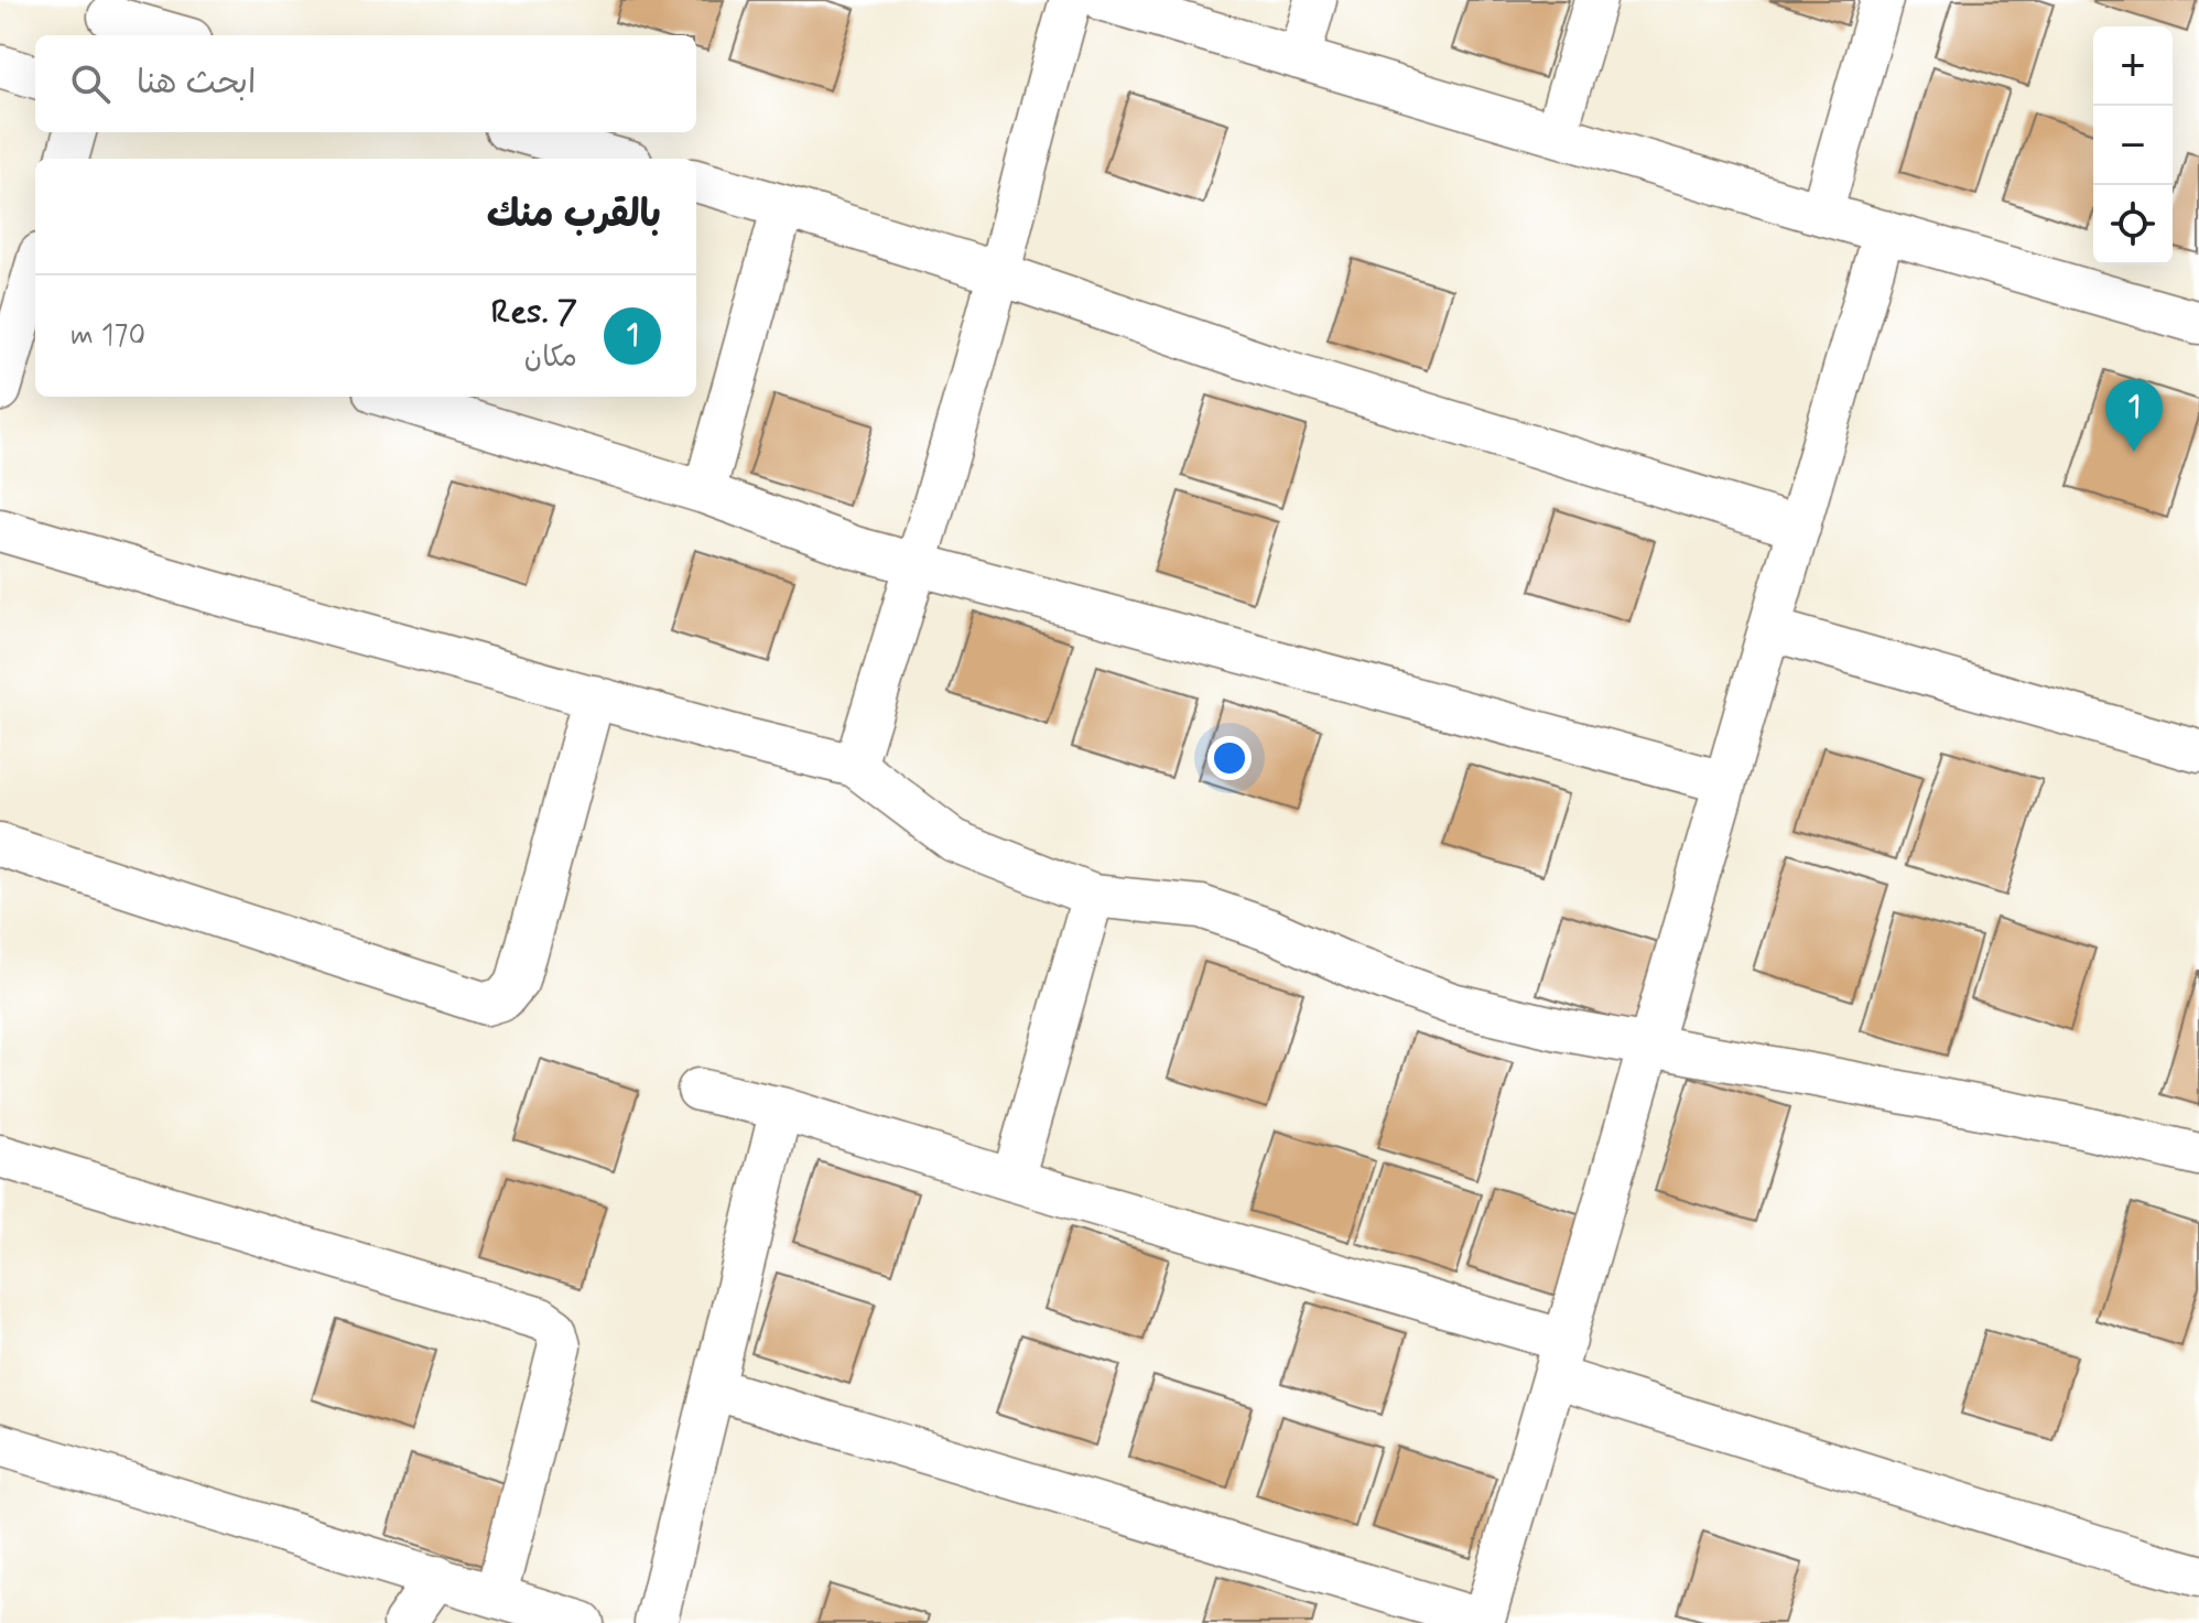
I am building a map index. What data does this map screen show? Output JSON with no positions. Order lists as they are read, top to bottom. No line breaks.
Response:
{"page":{"map_buttons":["+","−"],"search":"ابحث هنا","heading":"بالقرب منك","list":[{"mark":"1","name":"Res. 7","note":"مكان","value":"170 m"}],"pins":"1"}}
